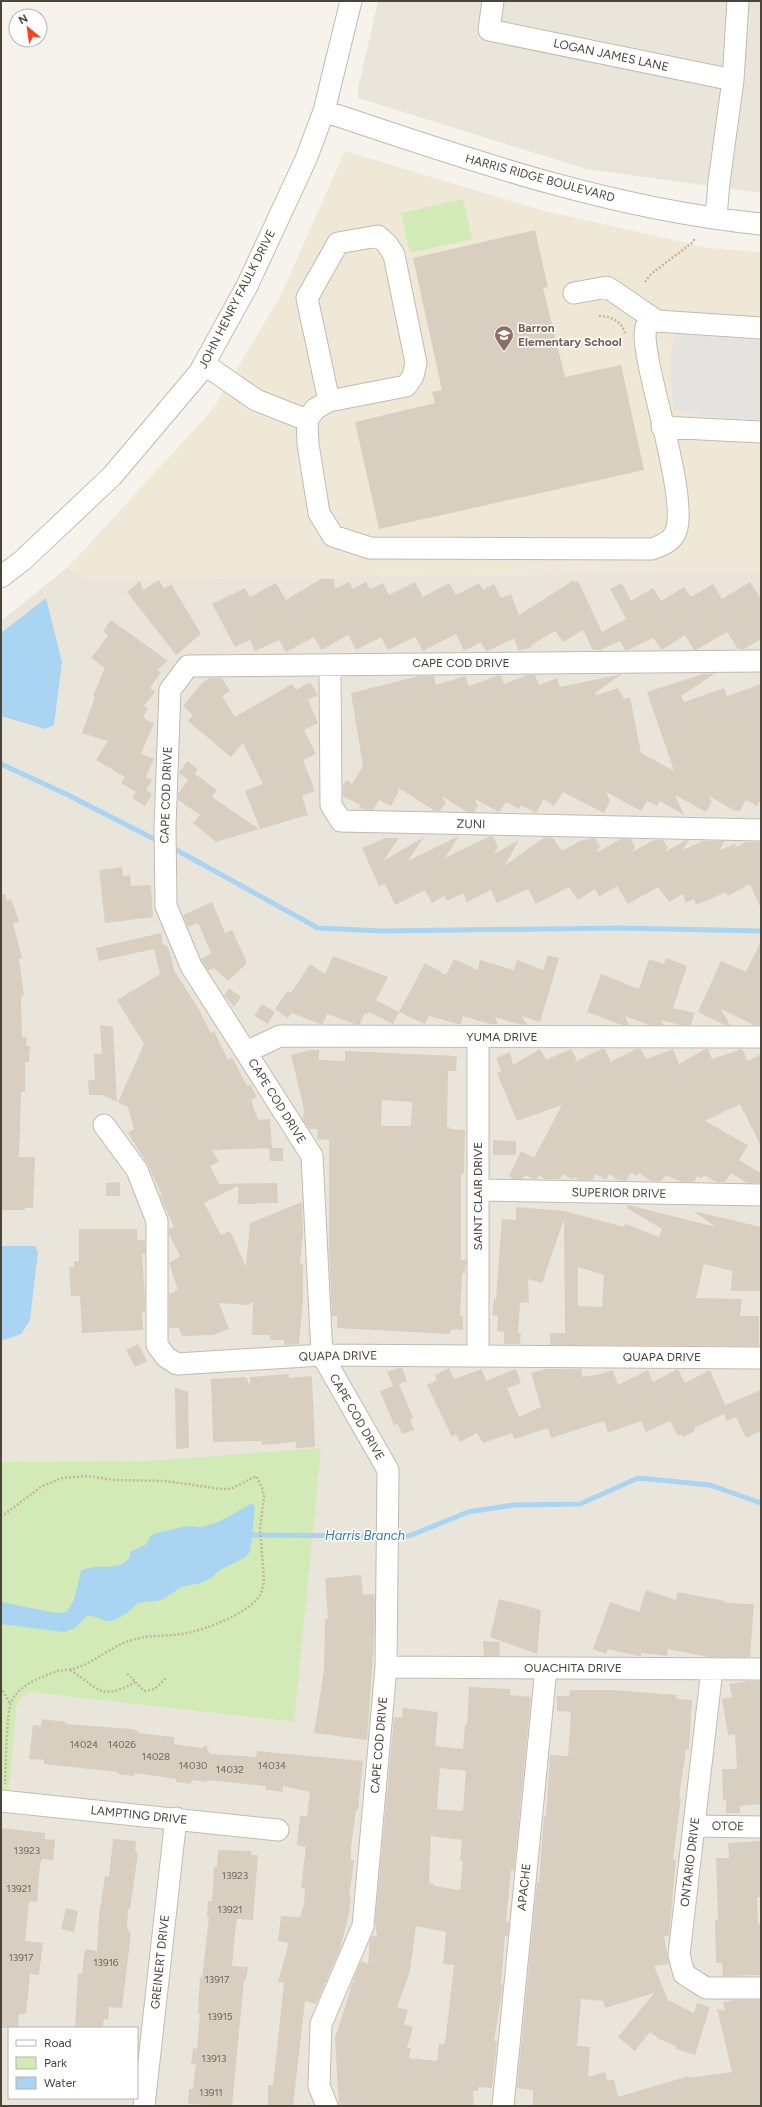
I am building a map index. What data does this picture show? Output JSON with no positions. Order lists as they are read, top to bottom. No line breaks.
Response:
{"streets":{"street":["LOGAN JAMES LANE","HARRIS RIDGE BOULEVARD","JOHN HENRY FAULK DRIVE","CAPE COD DRIVE","ZUNI","YUMA DRIVE","SUPERIOR DRIVE","SAINT CLAIR DRIVE","QUAPA DRIVE","OUACHITA DRIVE","LAMPTING DRIVE","OTOE","ONTARIO DRIVE","APACHE","GREINERT DRIVE"]},"crossings":[["HARRIS RIDGE BOULEVARD","JOHN HENRY FAULK DRIVE"],["CAPE COD DRIVE","ZUNI"],["CAPE COD DRIVE","YUMA DRIVE"],["CAPE COD DRIVE","QUAPA DRIVE"],["CAPE COD DRIVE","OUACHITA DRIVE"],["YUMA DRIVE","SAINT CLAIR DRIVE"],["SUPERIOR DRIVE","SAINT CLAIR DRIVE"],["SAINT CLAIR DRIVE","QUAPA DRIVE"],["OUACHITA DRIVE","ONTARIO DRIVE"],["OUACHITA DRIVE","APACHE"],["LAMPTING DRIVE","GREINERT DRIVE"],["OTOE","ONTARIO DRIVE"]],"water":["Harris Branch"],"places":{"school or university":["Barron Elementary School"]},"house_numbers":["14024","14026","14028","14030","14034","14032","13923","13923","13921","13921","13917","13916","13917","13915","13913","13911"],"legend":["Road","Park","Water"],"north":"top left"}
